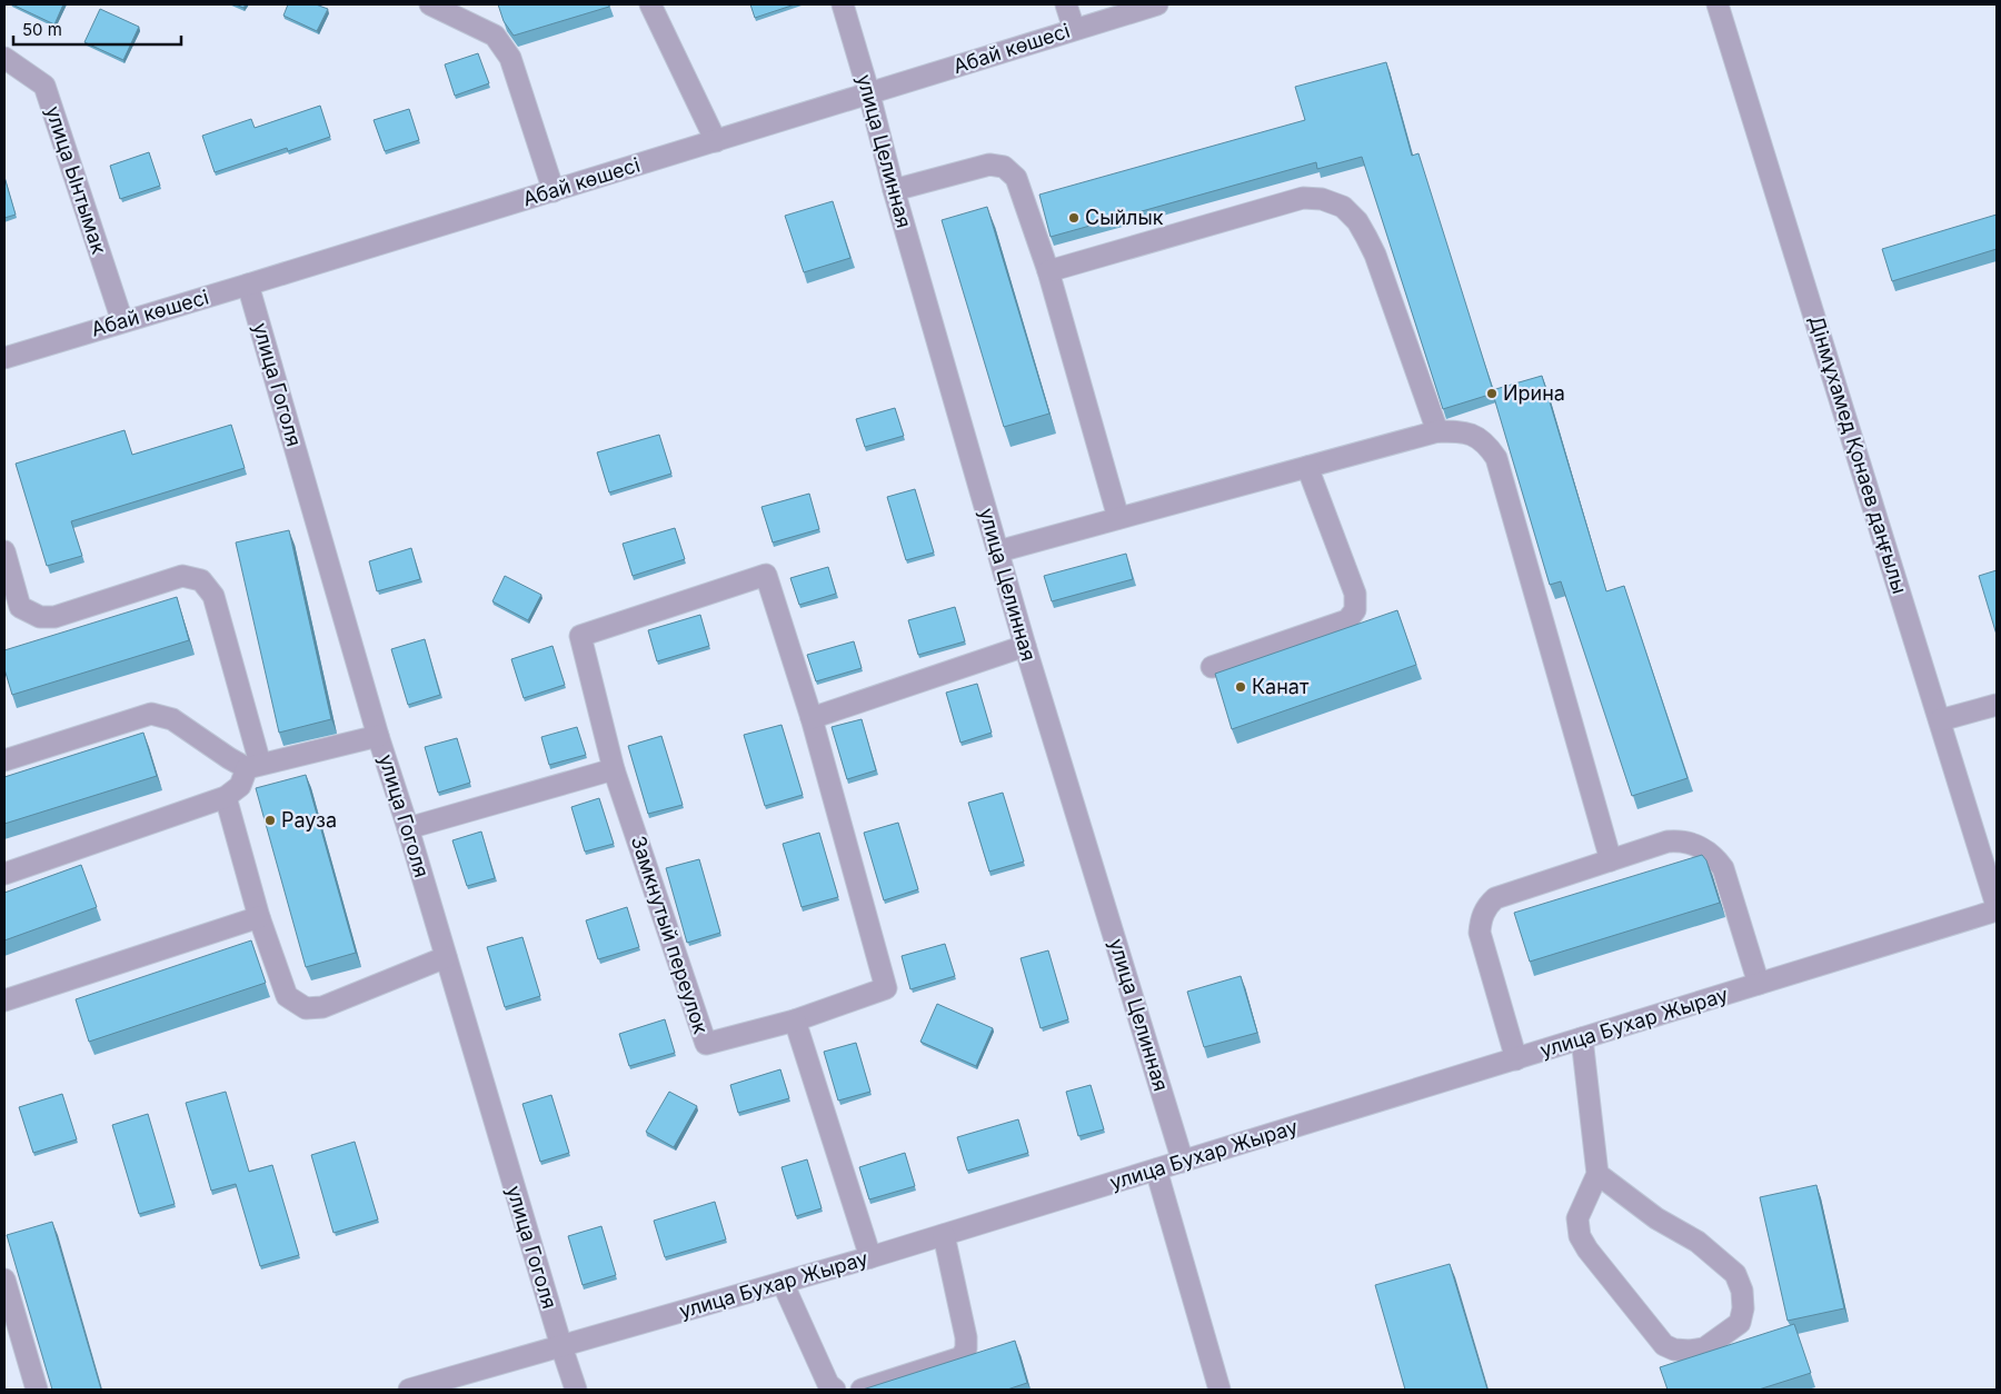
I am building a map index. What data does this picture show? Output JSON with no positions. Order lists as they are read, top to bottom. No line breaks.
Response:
{"streets":{"street":["Абай көшесі","улица Целинная","улица Ынтымак","улица Гоголя","Дінмұхамед Қонаев даңғылы","Замкнутый переулок","улица Бухар Жырау"]},"crossings":[["Абай көшесі","улица Целинная"],["Абай көшесі","улица Ынтымак"],["Абай көшесі","улица Гоголя"],["улица Целинная","улица Бухар Жырау"],["улица Гоголя","улица Бухар Жырау"],["Дінмұхамед Қонаев даңғылы","улица Бухар Жырау"]],"places":["Сыйлык","Ирина","Канат","Рауза"],"scale_bar":"50 m"}
